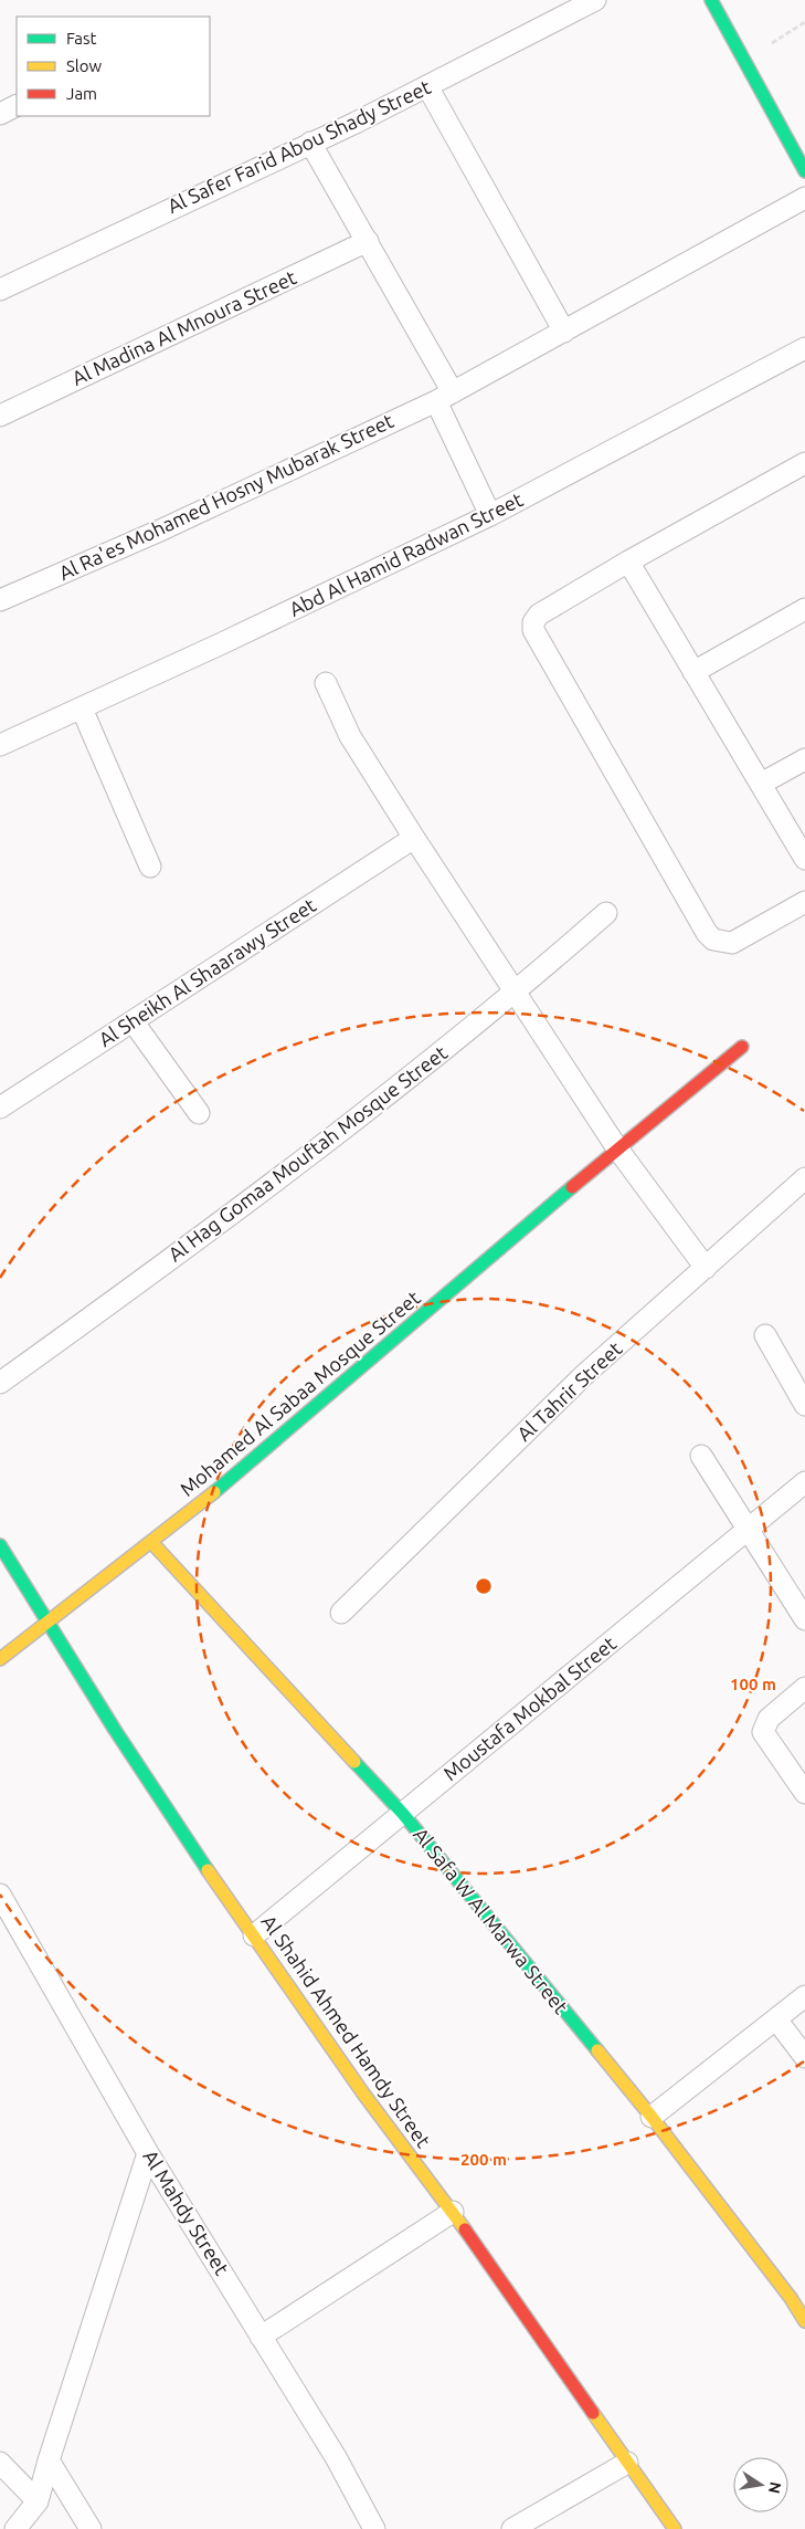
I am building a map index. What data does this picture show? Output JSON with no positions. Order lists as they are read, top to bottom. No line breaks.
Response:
{"streets":{"street":["Al Safer Farid Abou Shady Street","Al Madina Al Mnoura Street","Al Ra'es Mohamed Hosny Mubarak Street","Abd Al Hamid Radwan Street","Al Sheikh Al Shaarawy Street","Al Hag Gomaa Mouftah Mosque Street","Al Tahrir Street","Mohamed Al Sabaa Mosque Street","Moustafa Mokbal Street","Al Safa W Al Marwa Street","Al Shahid Ahmed Hamdy Street","Al Mahdy Street"]},"crossings":[["Mohamed Al Sabaa Mosque Street","Al Safa W Al Marwa Street"],["Mohamed Al Sabaa Mosque Street","Al Shahid Ahmed Hamdy Street"],["Moustafa Mokbal Street","Al Safa W Al Marwa Street"],["Moustafa Mokbal Street","Al Shahid Ahmed Hamdy Street"]],"legend":["Fast","Slow","Jam"],"north":"right","rings":["100 m","200 m"]}
